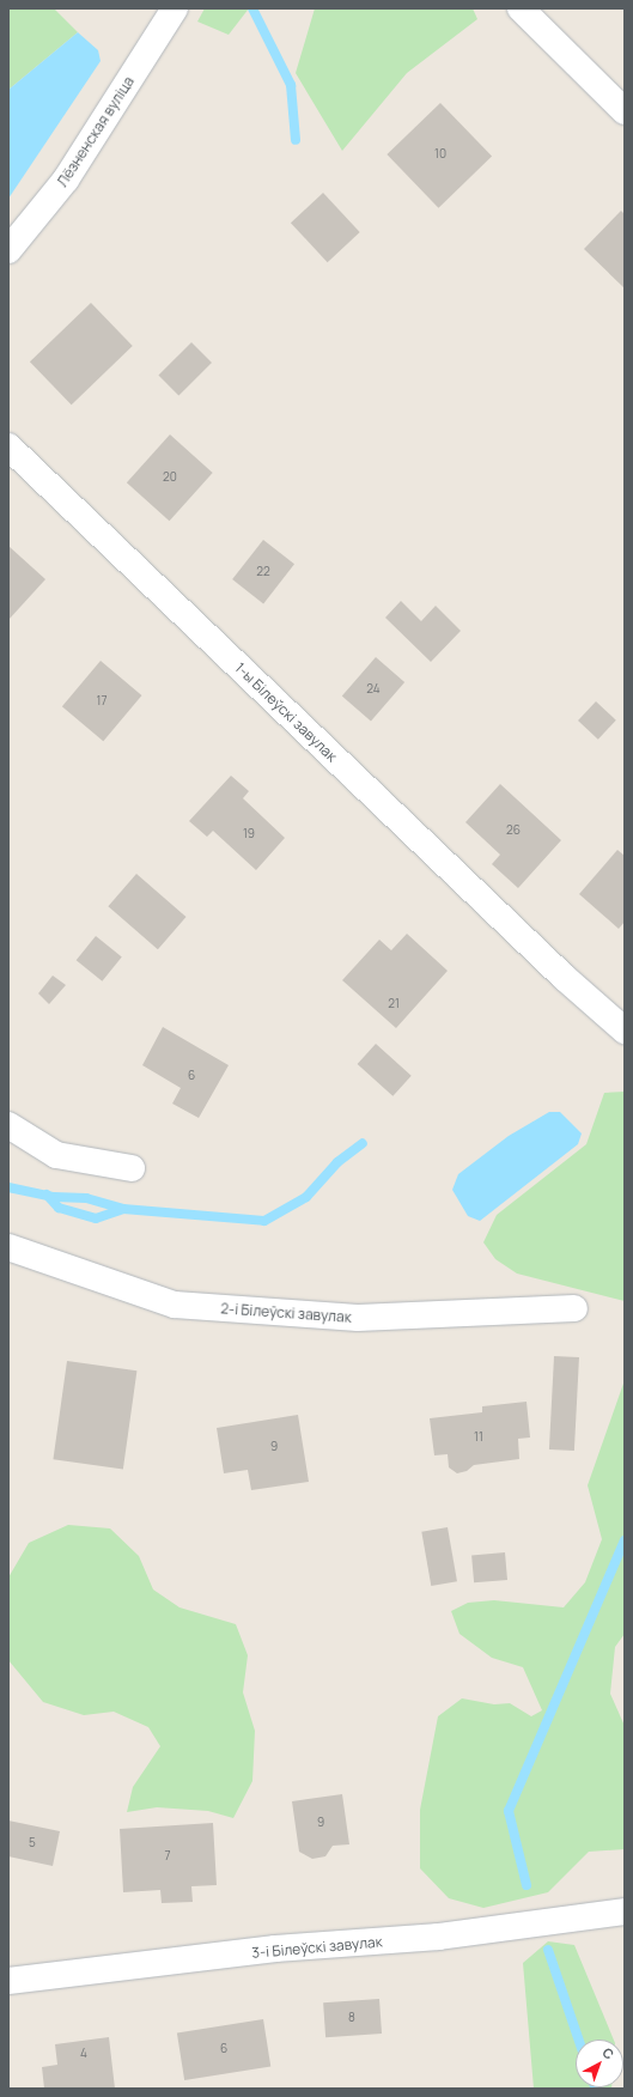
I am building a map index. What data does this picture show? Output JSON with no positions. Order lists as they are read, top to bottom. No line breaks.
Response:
{"streets":{"street":["Лёзненская вуліца","1-ы Білеўскі завулак","2-і Білеўскі завулак","3-і Білеўскі завулак"]},"house_numbers":["10","20","22","24","17","26","19","21","6","11","9","9","5","7","8","6","4"],"north":"top right"}
